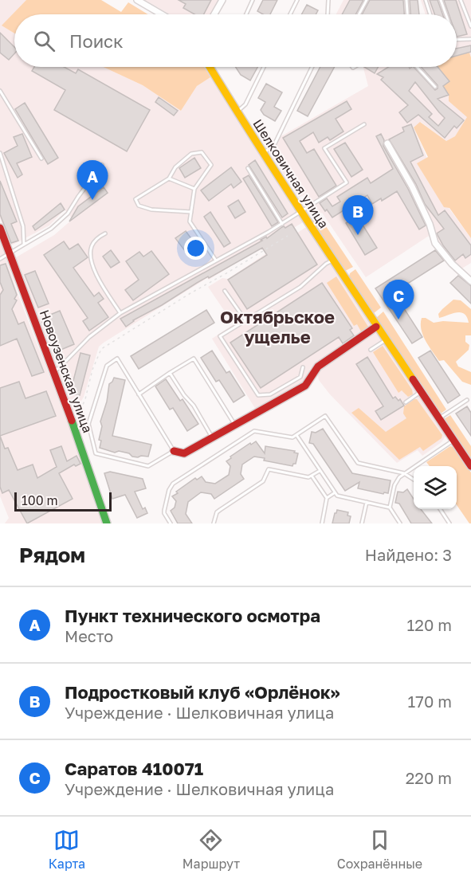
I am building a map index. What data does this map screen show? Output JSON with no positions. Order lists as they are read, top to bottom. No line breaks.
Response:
{"streets":{"street":["Шелковичная улица","Новоузенская улица"]},"districts":["Октябрьское ущелье"],"scale_bar":"100 m","page":{"search":"Поиск","pins":["A","B","C"],"scale":"100 m","heading":["Рядом","Найдено: 3"],"list":[{"mark":"A","name":"Пункт технического осмотра","note":"Место","value":"120 m"},{"mark":"B","name":"Подростковый клуб «Орлёнок»","note":"Учреждение · Шелковичная улица","value":"170 m"},{"mark":"C","name":"Саратов 410071","note":"Учреждение · Шелковичная улица","value":"220 m"}],"nav":["Карта","Маршрут","Сохранённые"]}}
